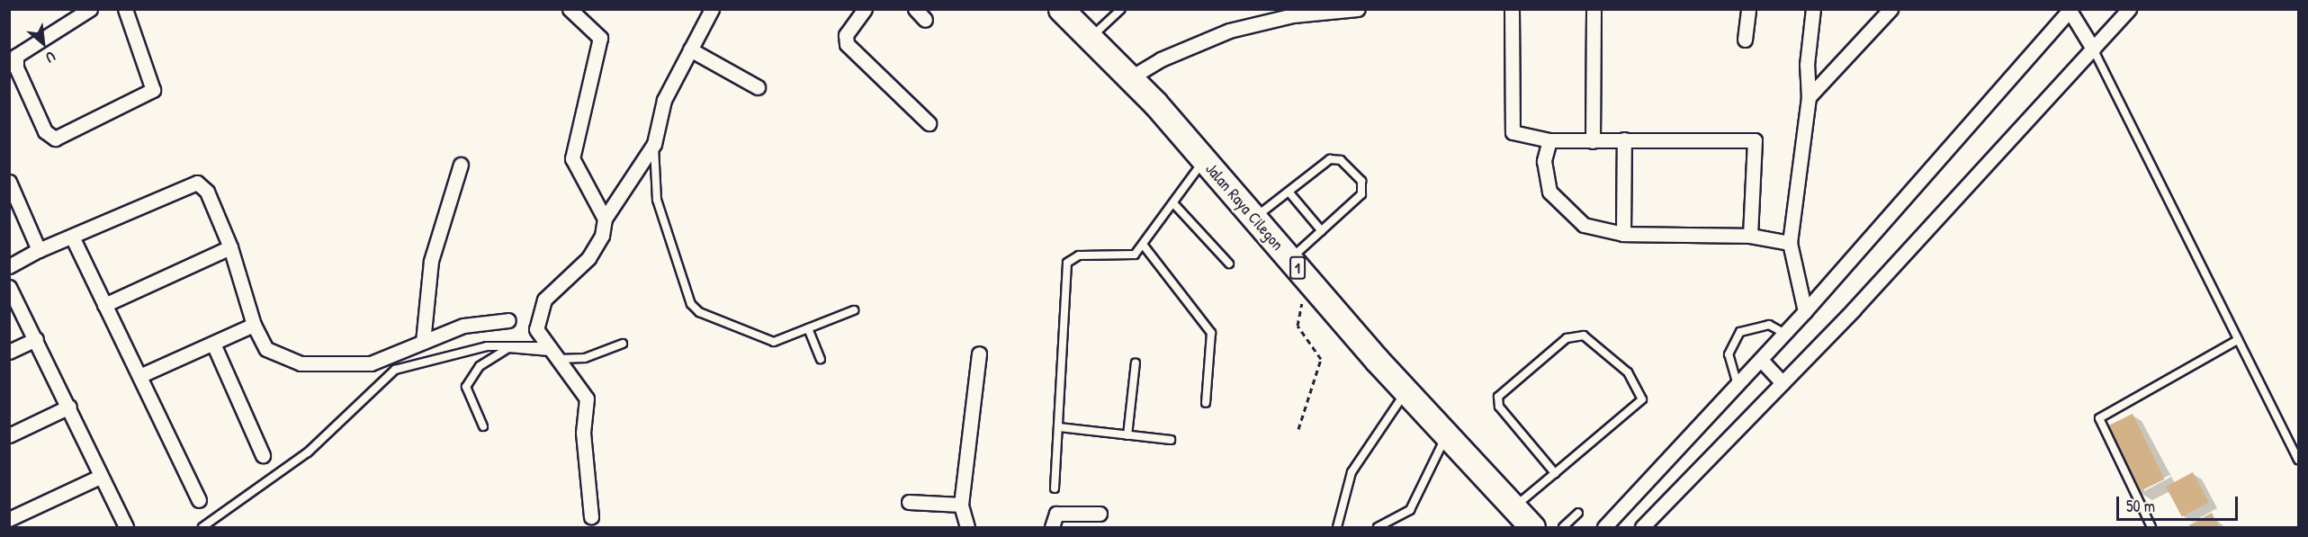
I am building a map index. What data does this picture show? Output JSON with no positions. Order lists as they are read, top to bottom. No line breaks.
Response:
{"streets":{"highway":["Jalan Raya Cilegon","1"]},"scale_bar":"50 m","north":"bottom right"}
